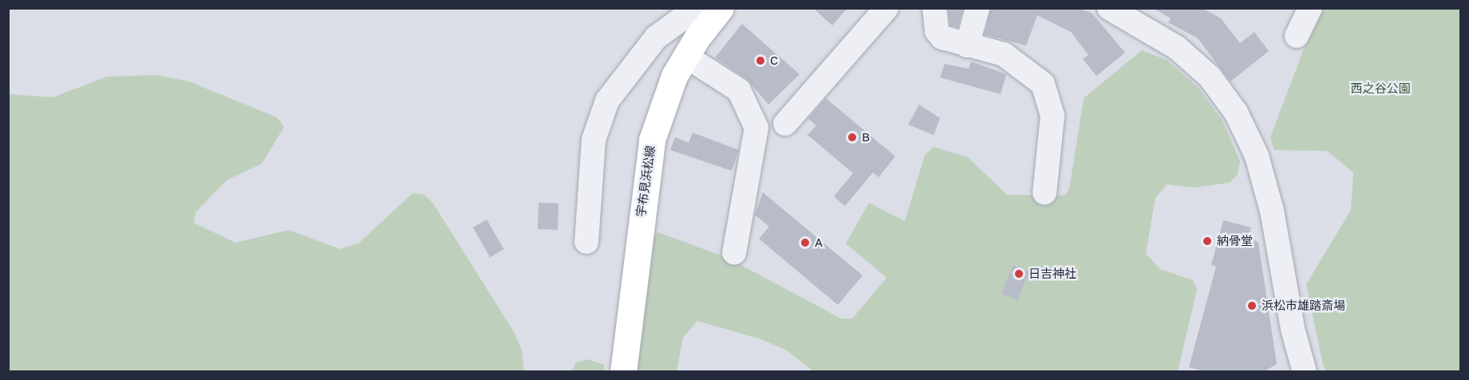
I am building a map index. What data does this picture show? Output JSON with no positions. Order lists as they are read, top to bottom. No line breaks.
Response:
{"streets":{"main road":["宇布見浜松線"]},"parks":["西之谷公園"],"places":["C","B","納骨堂","A","日吉神社","浜松市雄踏斎場"]}
